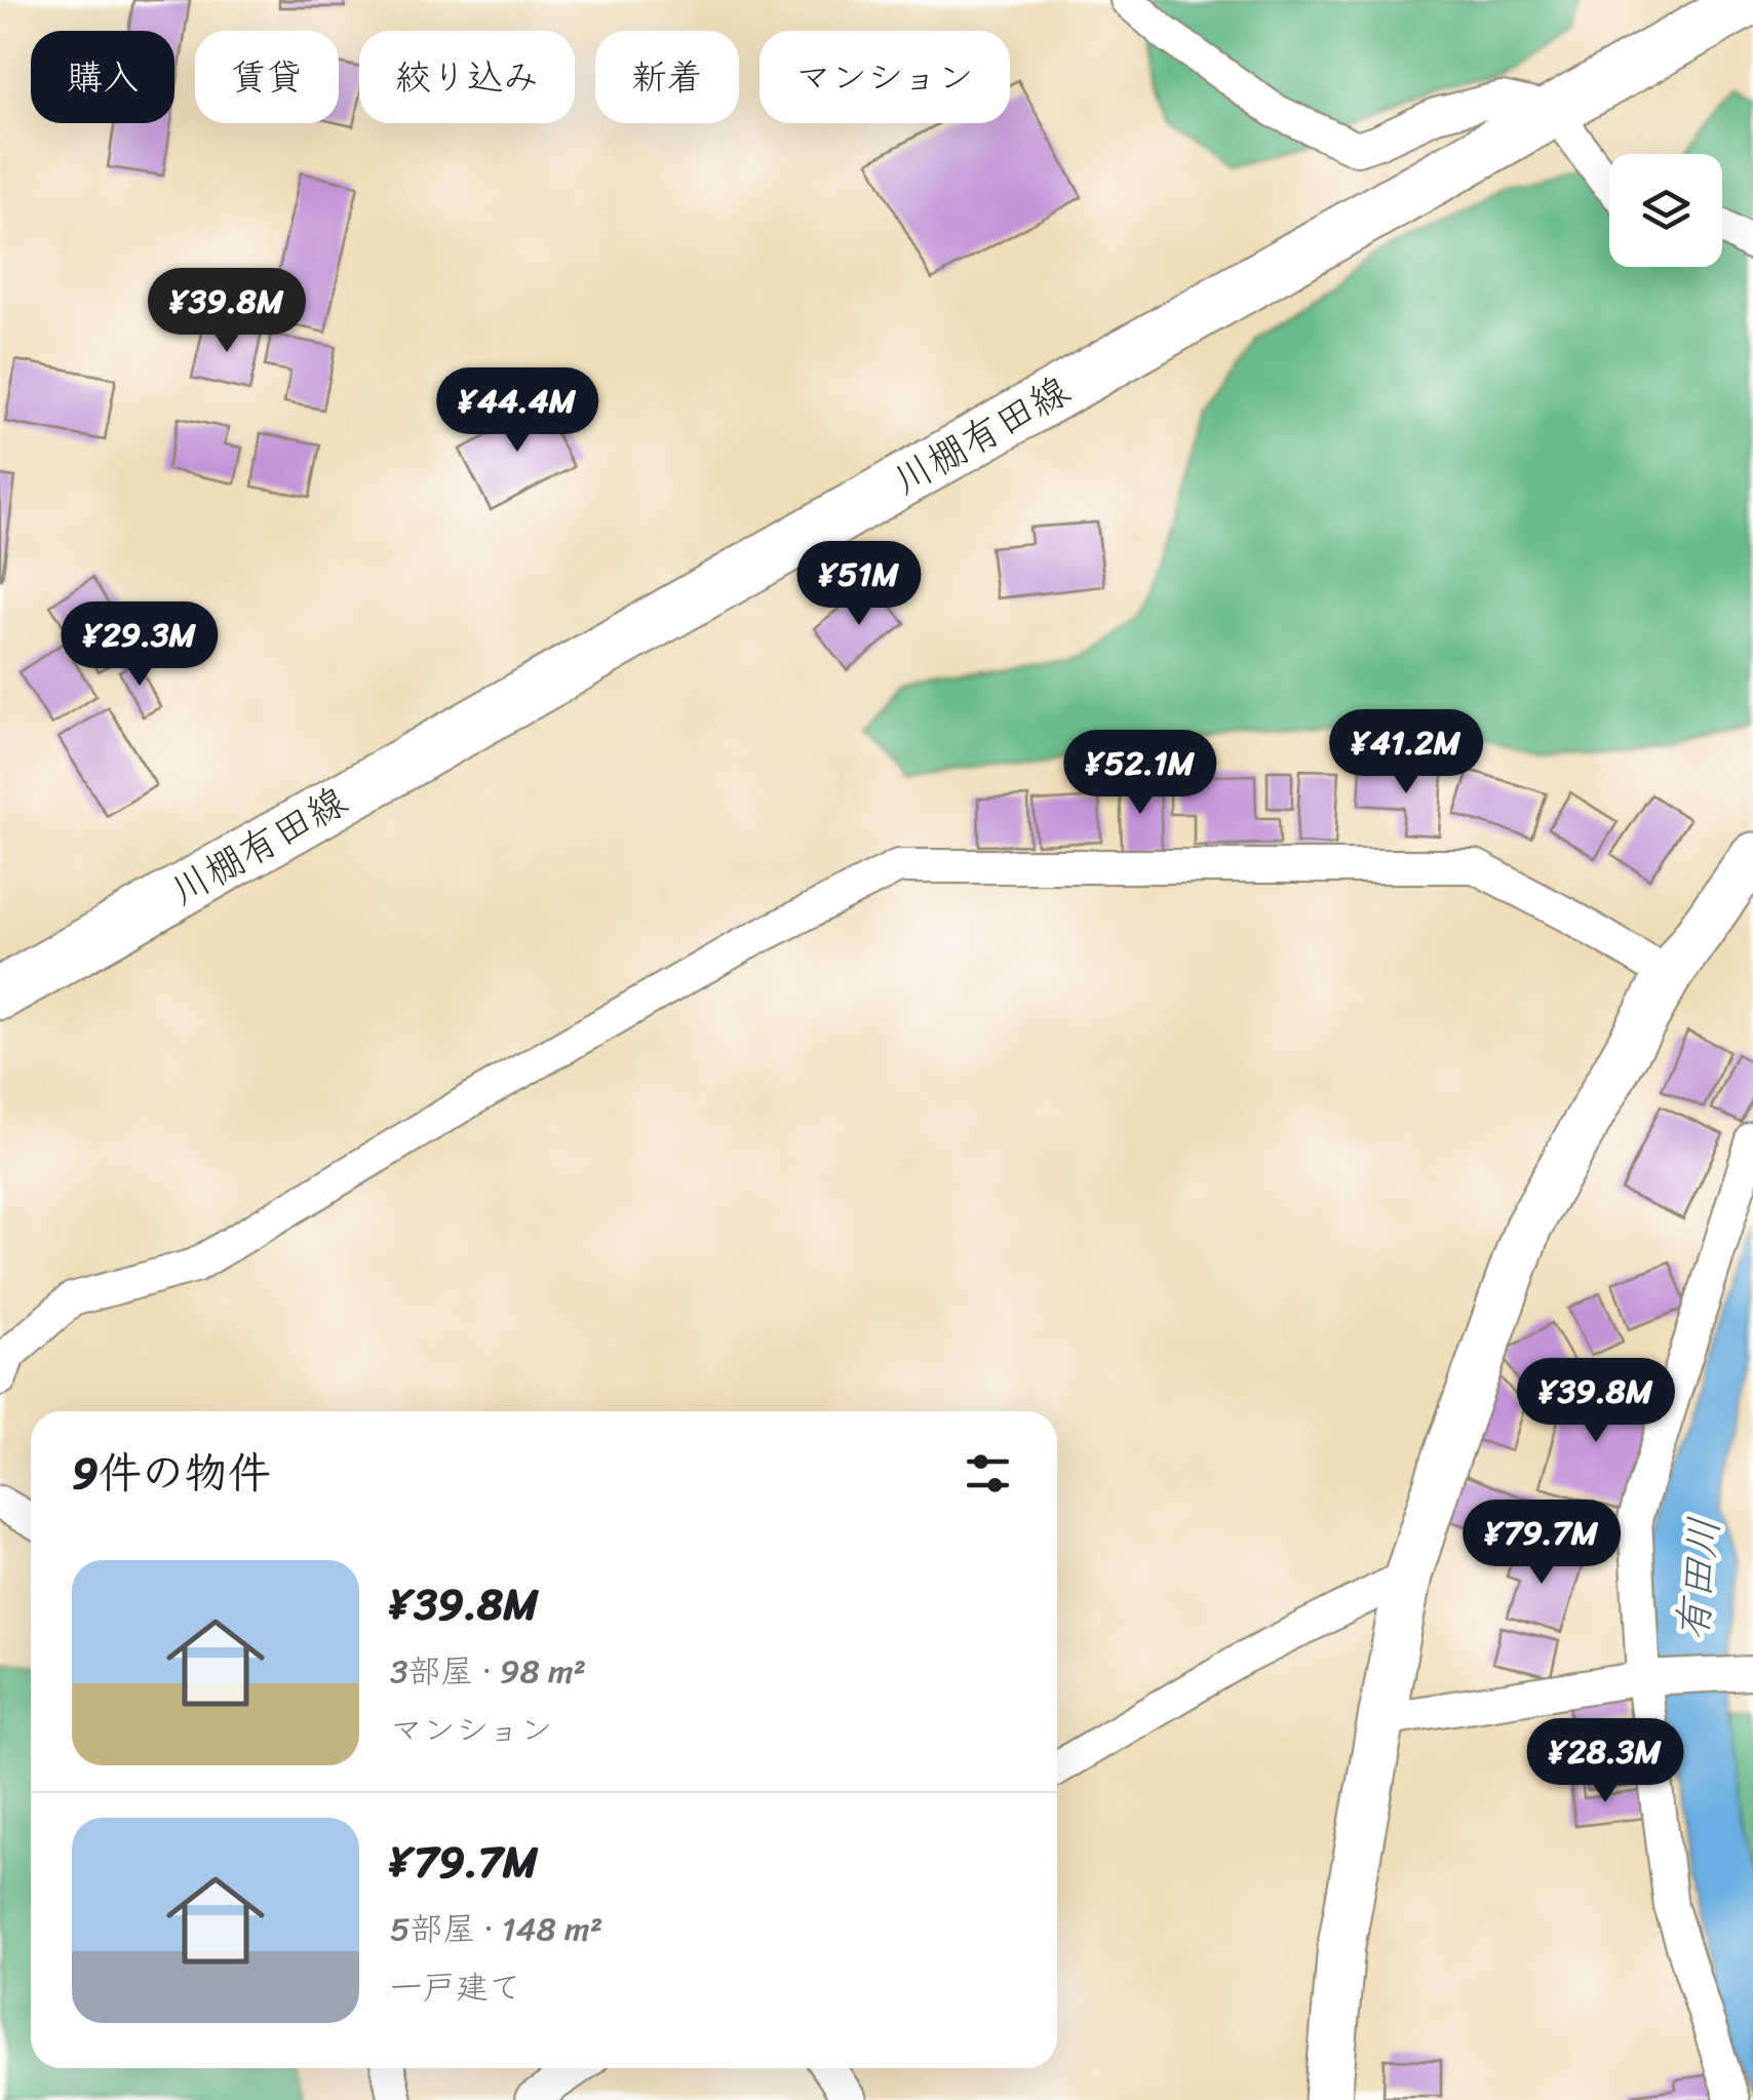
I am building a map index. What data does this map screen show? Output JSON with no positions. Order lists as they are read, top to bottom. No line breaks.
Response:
{"streets":{"main road":["川棚有田線"]},"water":["有田川"],"page":{"chip":["購入","賃貸","絞り込み","新着","マンション"],"price":["¥39.8M","¥44.4M","¥51M","¥29.3M","¥41.2M","¥52.1M","¥39.8M","¥79.7M","¥28.3M"],"heading":"9件の物件","list":[{"name":"¥39.8M","note":"3部屋 · 98 m² · マンション"},{"name":"¥79.7M","note":"5部屋 · 148 m² · 一戸建て"}]}}
